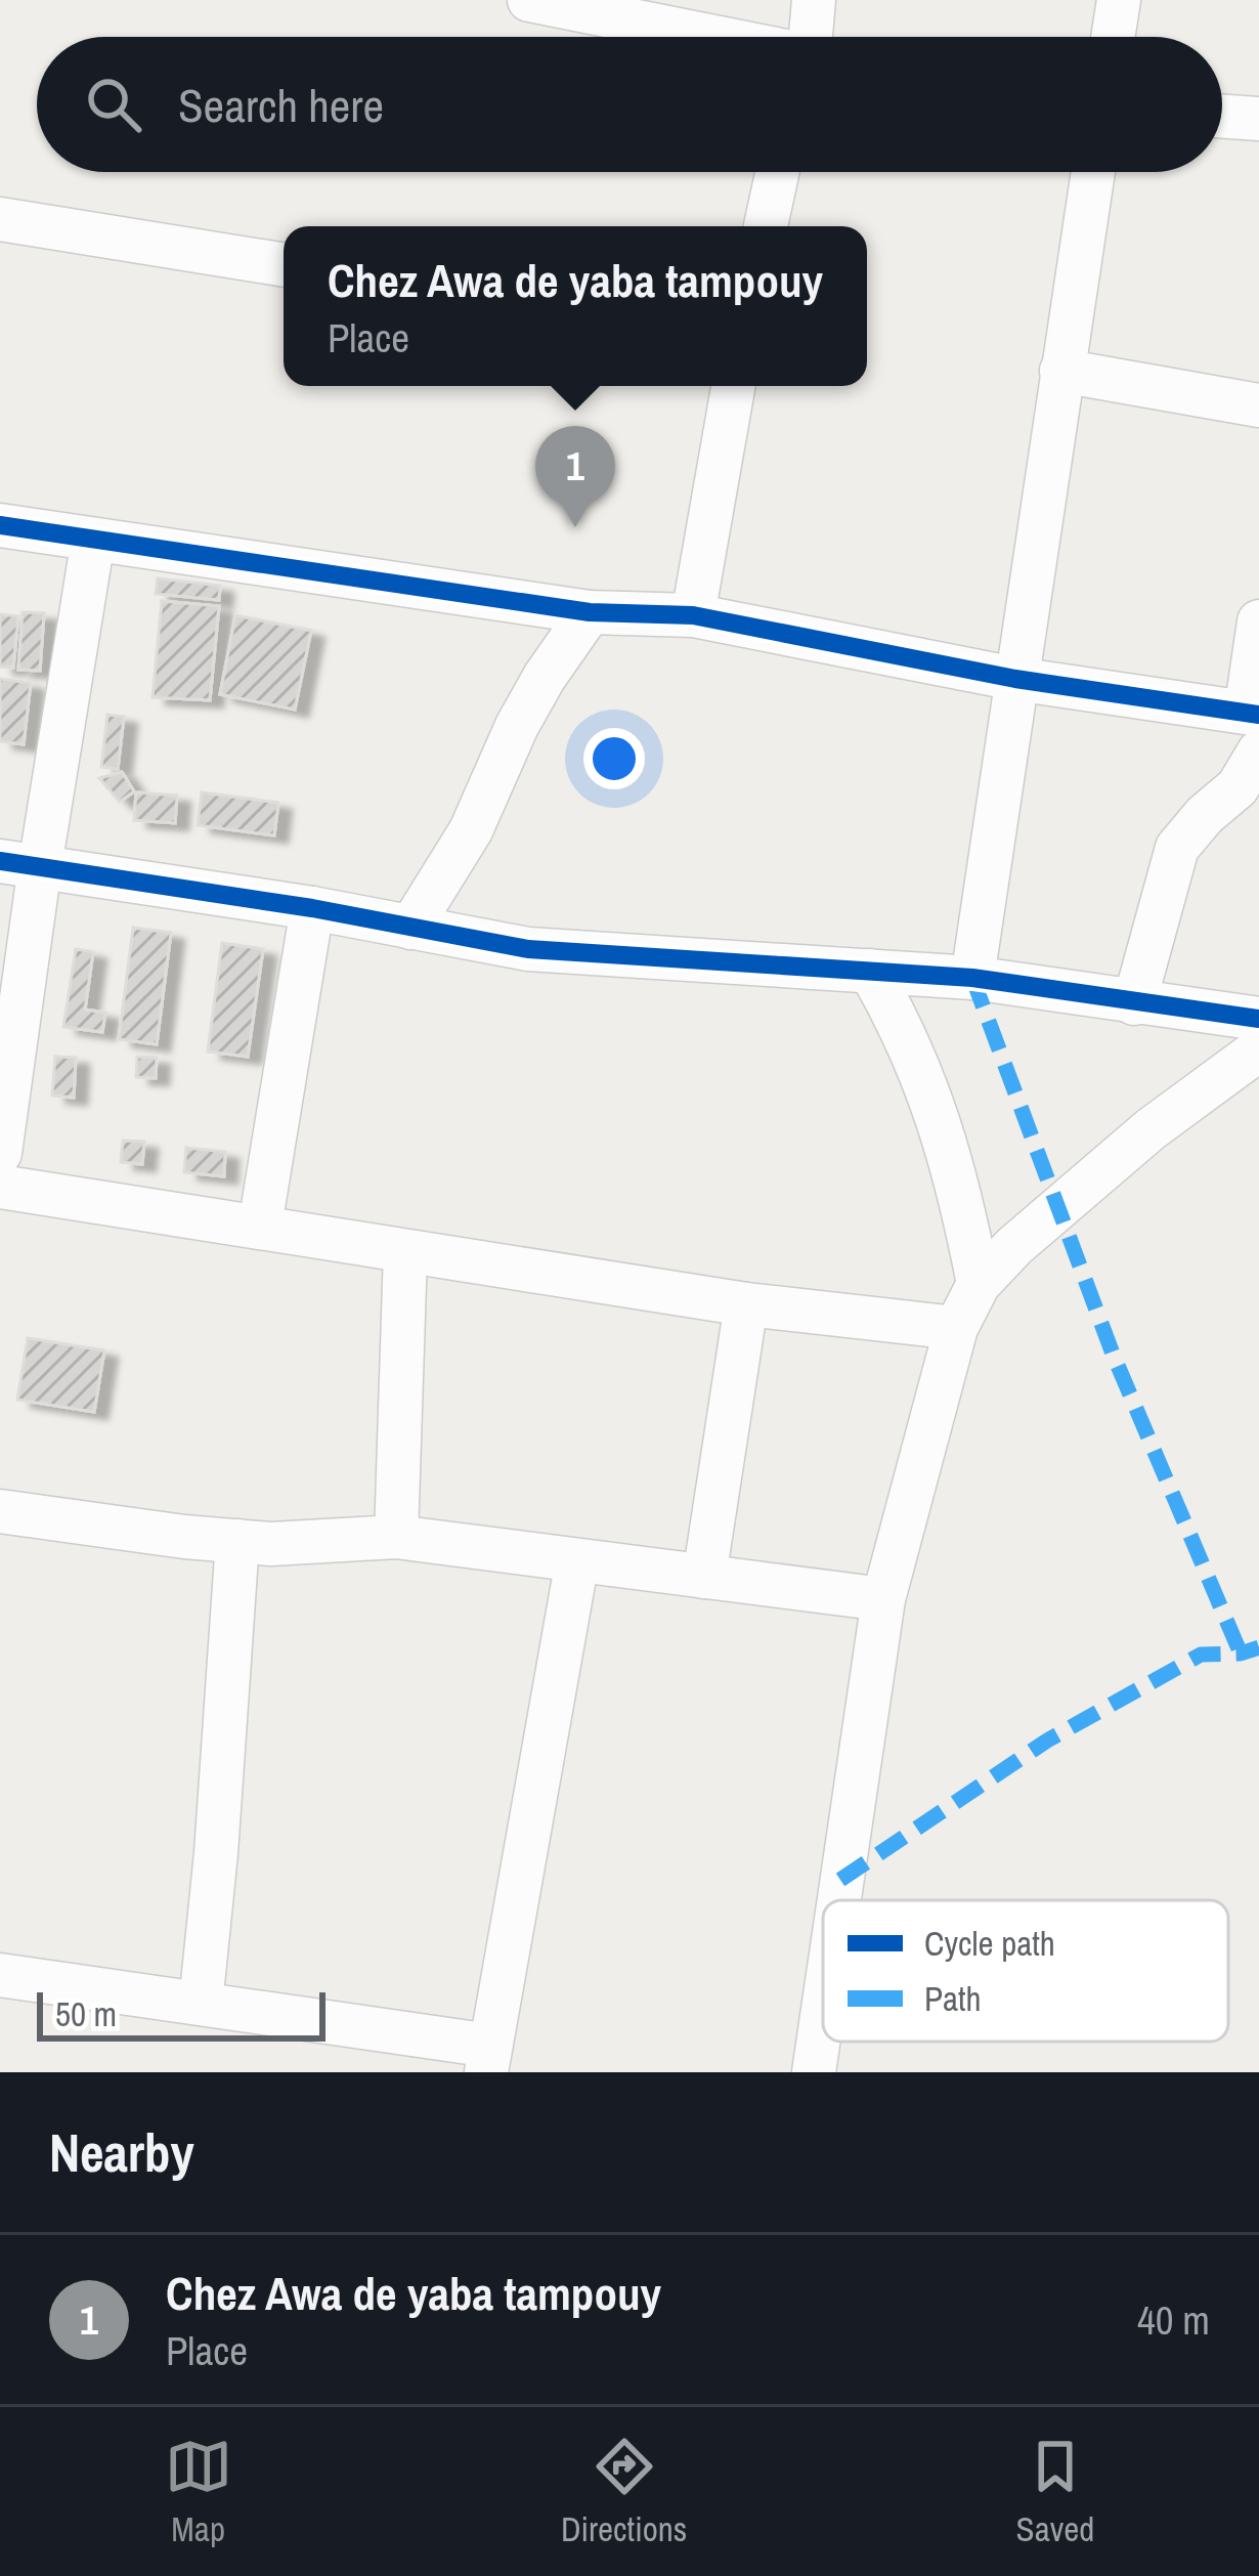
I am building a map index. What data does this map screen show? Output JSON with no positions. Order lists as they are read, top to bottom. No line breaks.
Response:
{"legend":["Cycle path","Path"],"scale_bar":"50 m","page":{"search":"Search here","popup":["Chez Awa de yaba tampouy","Place"],"pins":"1","scale":"50 m","heading":"Nearby","list":[{"mark":"1","name":"Chez Awa de yaba tampouy","note":"Place","value":"40 m"}],"nav":["Map","Directions","Saved"]}}
